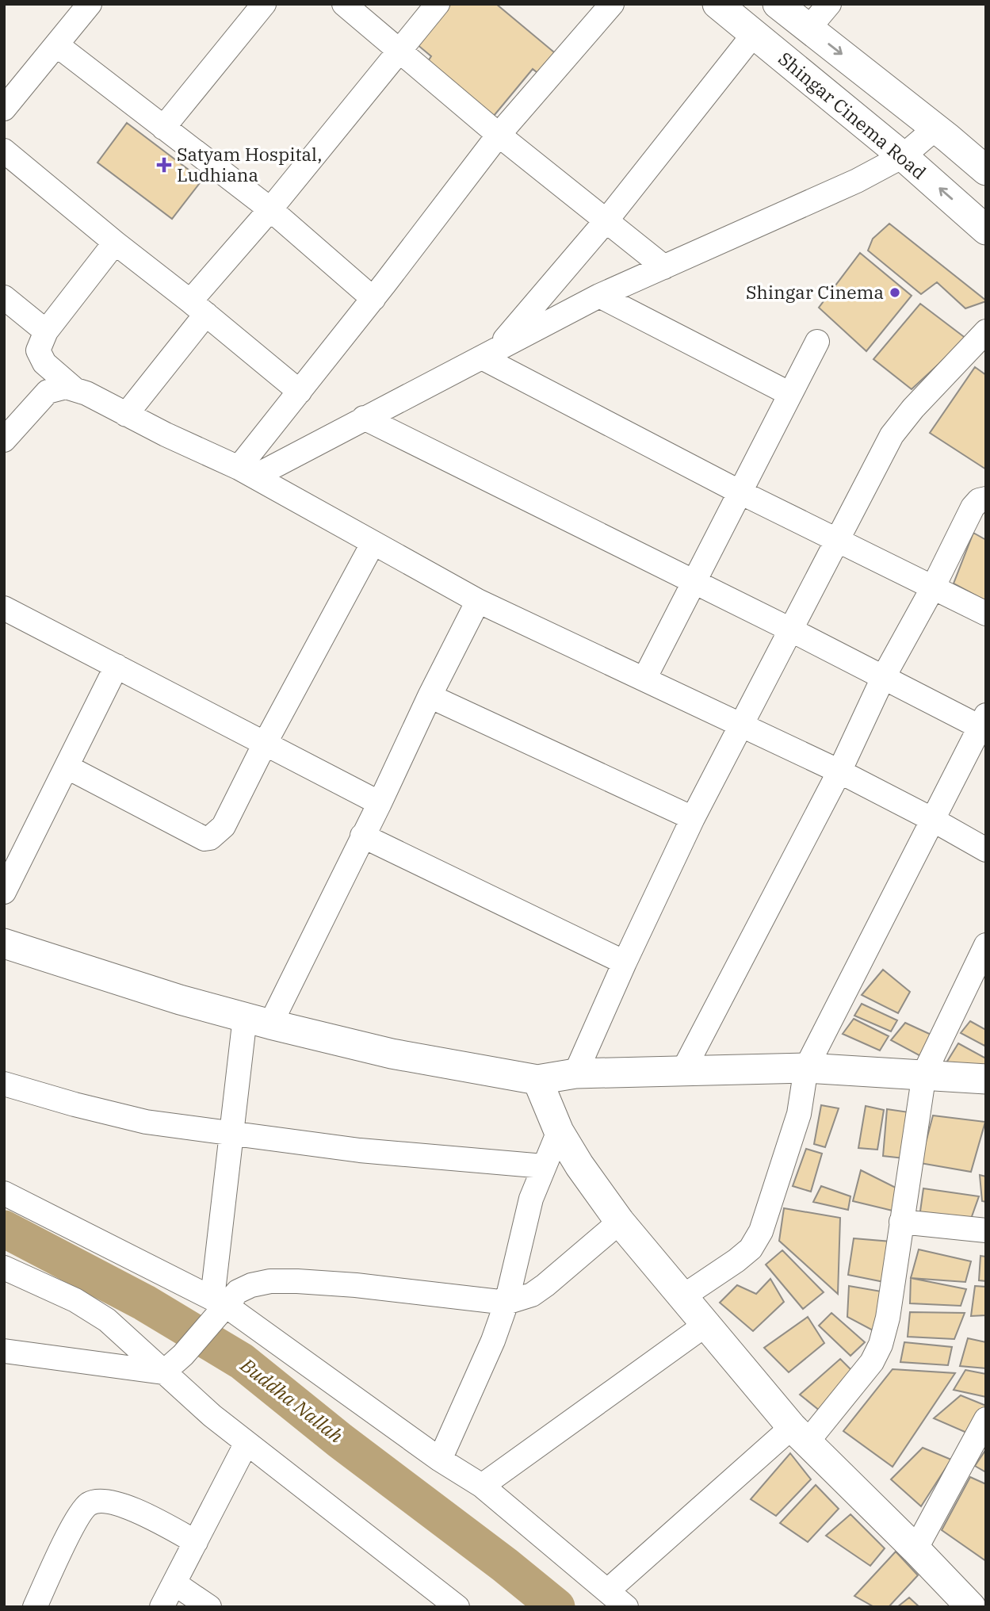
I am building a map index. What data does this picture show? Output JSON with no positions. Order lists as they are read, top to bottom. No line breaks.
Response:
{"streets":{"street":["Shingar Cinema Road"]},"water":["Buddha Nallah"],"places":{"health":["Satyam Hospital, Ludhiana"],"other":["Shingar Cinema"]}}
